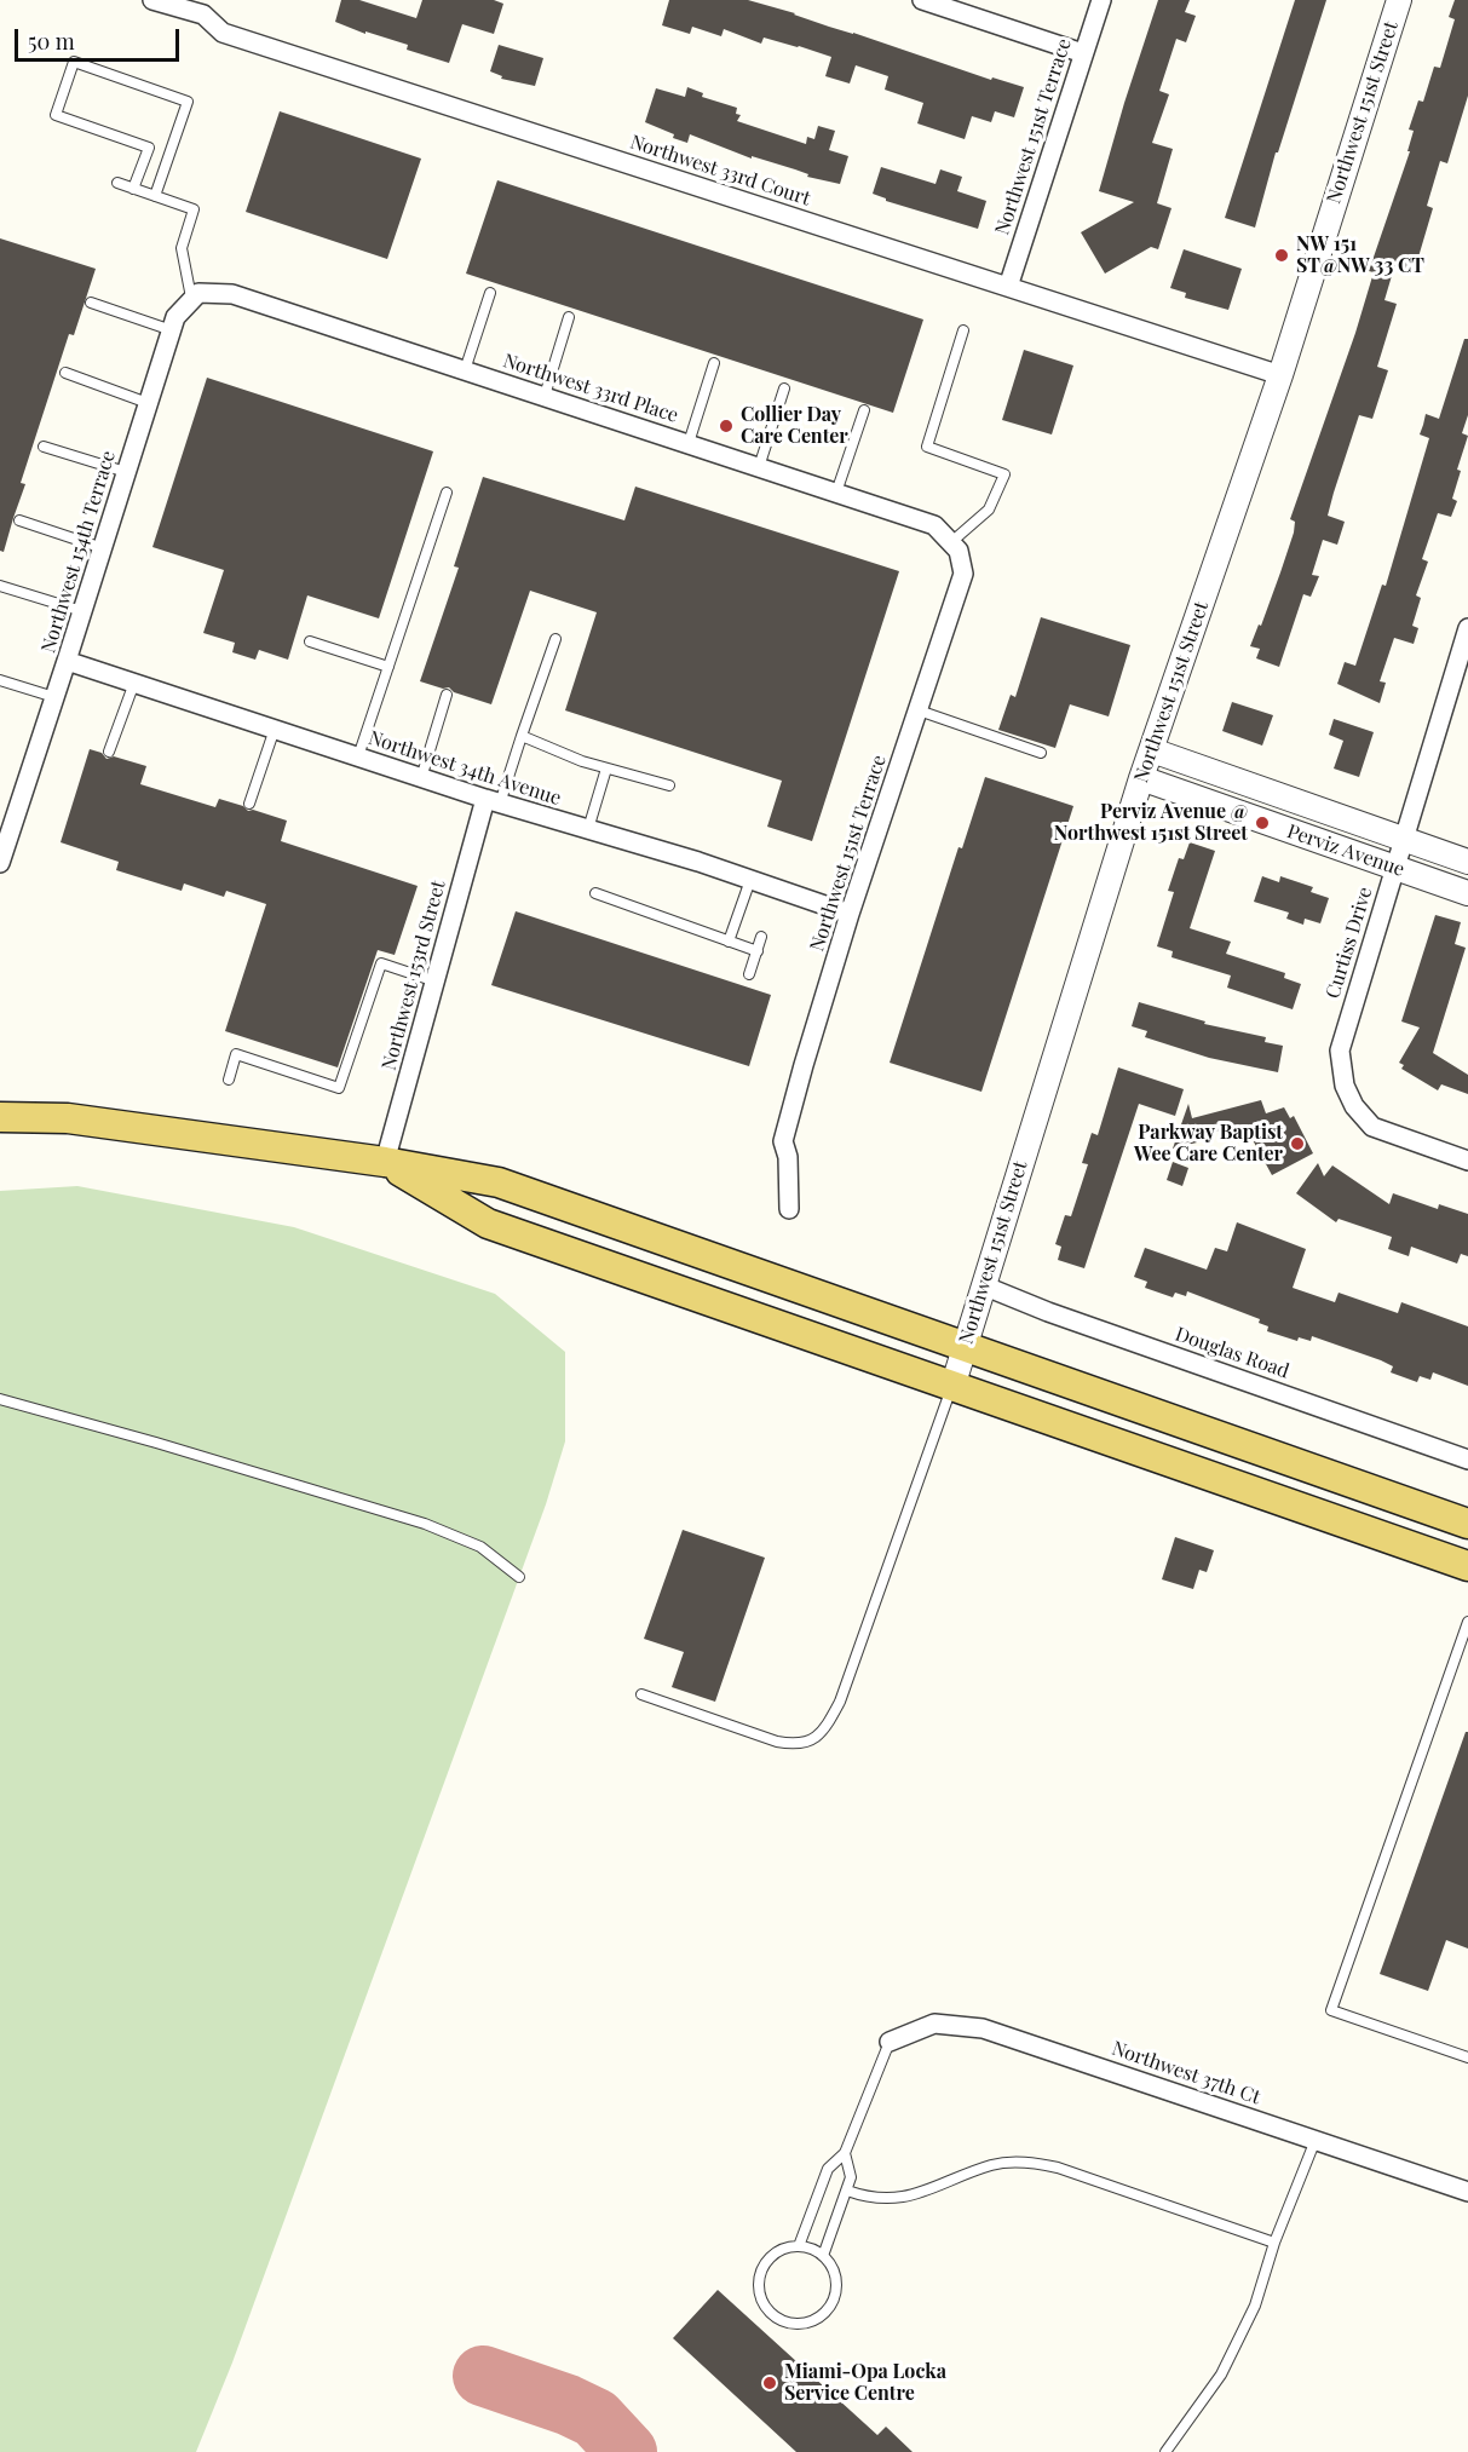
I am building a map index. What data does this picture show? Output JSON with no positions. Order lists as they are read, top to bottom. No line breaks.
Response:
{"streets":{"street":["Northwest 151st Street","Northwest 151st Terrace","Northwest 33rd Court","Northwest 33rd Place","Northwest 154th Terrace","Northwest 34th Avenue","Perviz Avenue","Curtiss Drive","Northwest 153rd Street","Douglas Road","Northwest 37th Ct"]},"crossings":[["Northwest 151st Street","Northwest 33rd Court"],["Northwest 151st Street","Perviz Avenue"],["Northwest 151st Street","Douglas Road"],["Northwest 151st Terrace","Northwest 33rd Court"],["Northwest 151st Terrace","Northwest 33rd Place"],["Northwest 151st Terrace","Northwest 34th Avenue"],["Northwest 33rd Place","Northwest 154th Terrace"],["Northwest 154th Terrace","Northwest 34th Avenue"],["Northwest 34th Avenue","Northwest 153rd Street"],["Perviz Avenue","Curtiss Drive"]],"places":["NW 151 ST@NW 33 CT","Collier Day Care Center","Perviz Avenue @ Northwest 151st Street","Parkway Baptist Wee Care Center","Miami-Opa Locka Service Centre"],"scale_bar":"50 m"}
